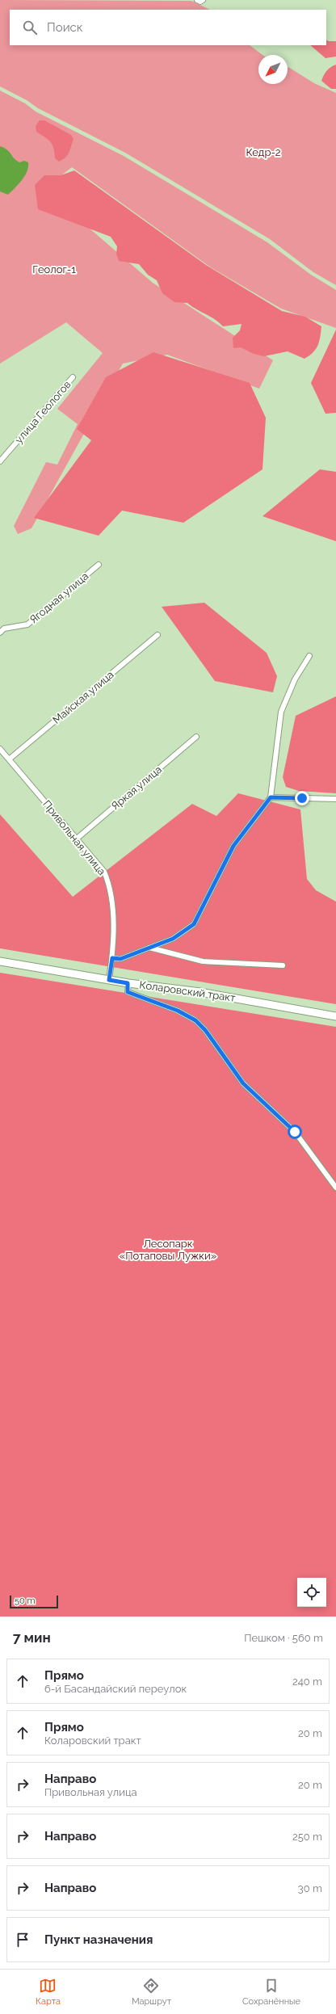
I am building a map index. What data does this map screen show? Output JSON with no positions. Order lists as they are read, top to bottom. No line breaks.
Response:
{"streets":{"street":["улица Геологов","Ягодная улица","Майская улица","Яркая улица","Привольная улица","Коларовский тракт"]},"crossings":[["Майская улица","Привольная улица"],["Яркая улица","Привольная улица"],["Привольная улица","Коларовский тракт"]],"parks":["Кедр-2","Геолог-1","Лесопарк «Потаповы Лужки»"],"scale_bar":"50 m","north":"bottom left","page":{"search":"Поиск","scale":"50 m","heading":["7 мин","Пешком · 560 m"],"list":[["Прямо","6-й Басандайский переулок","240 m"],["Прямо","Коларовский тракт","20 m"],["Направо","Привольная улица","20 m"],["Направо","250 m"],["Направо","30 m"],"Пункт назначения"],"nav":["Карта","Маршрут","Сохранённые"]}}
